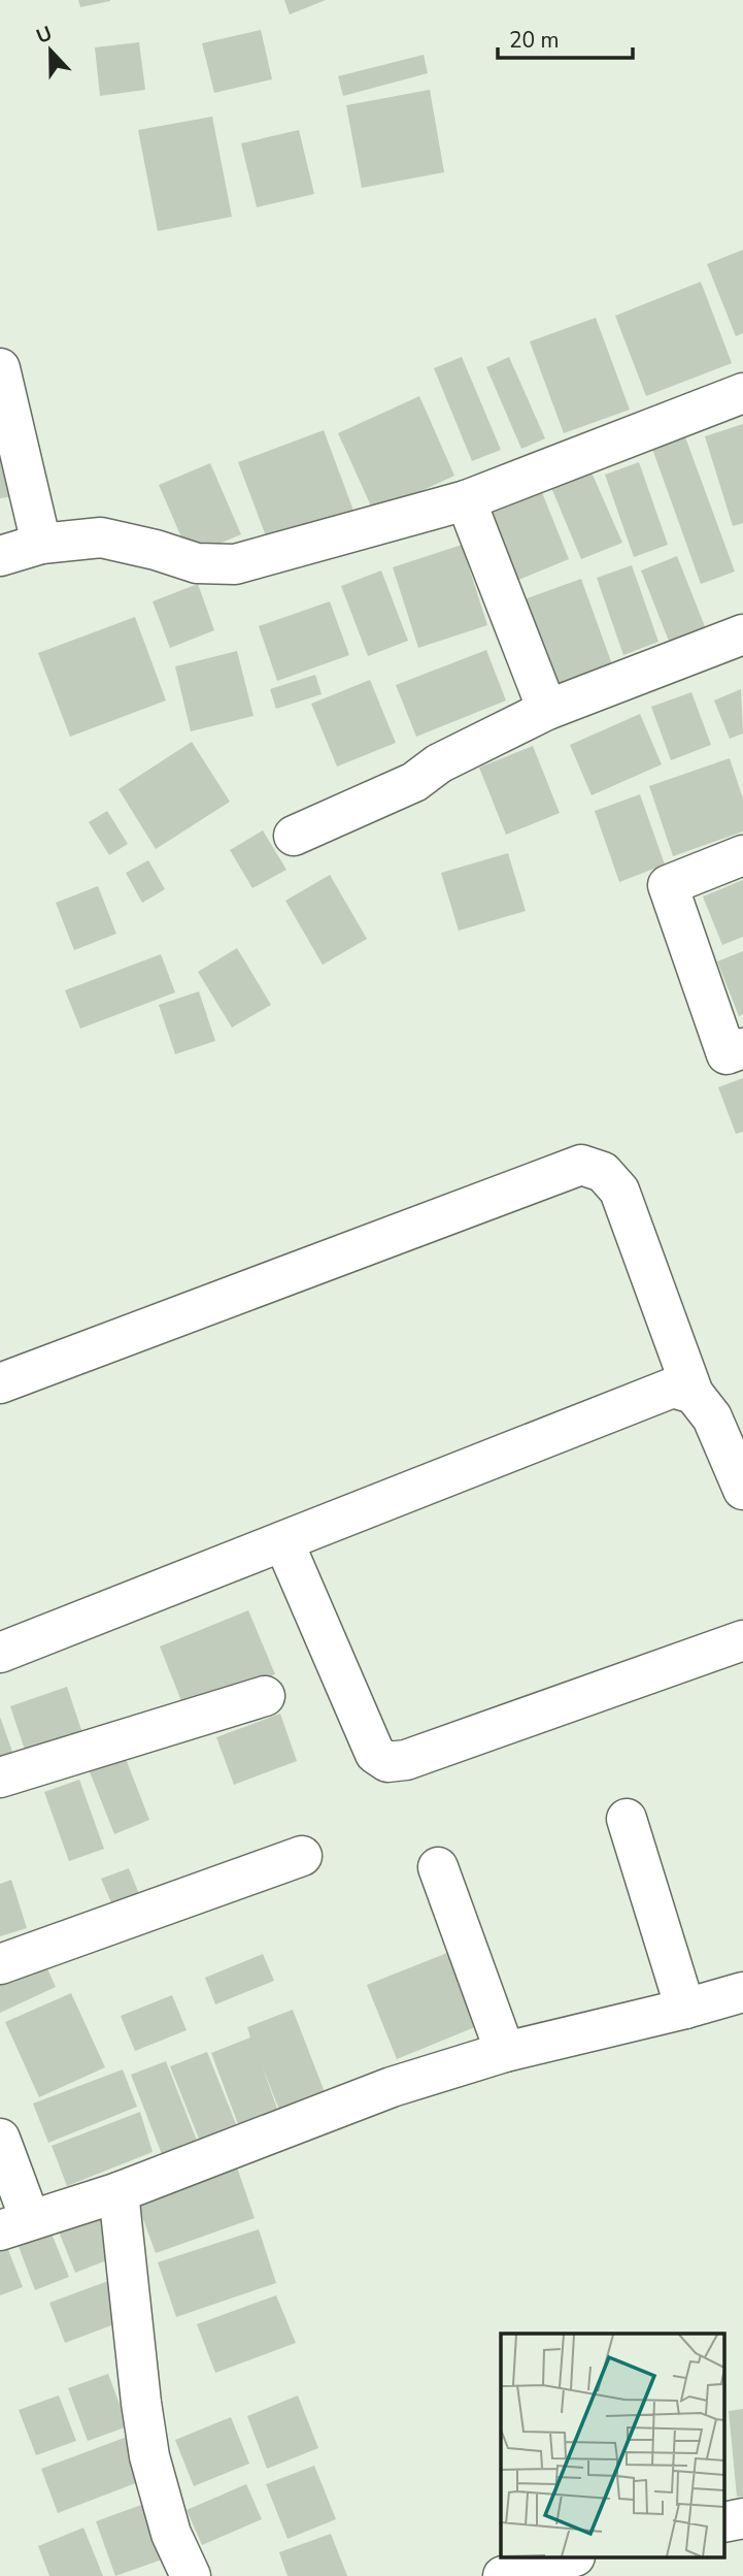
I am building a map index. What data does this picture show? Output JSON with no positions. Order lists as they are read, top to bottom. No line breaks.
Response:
{"scale_bar":"20 m","north":"top"}
